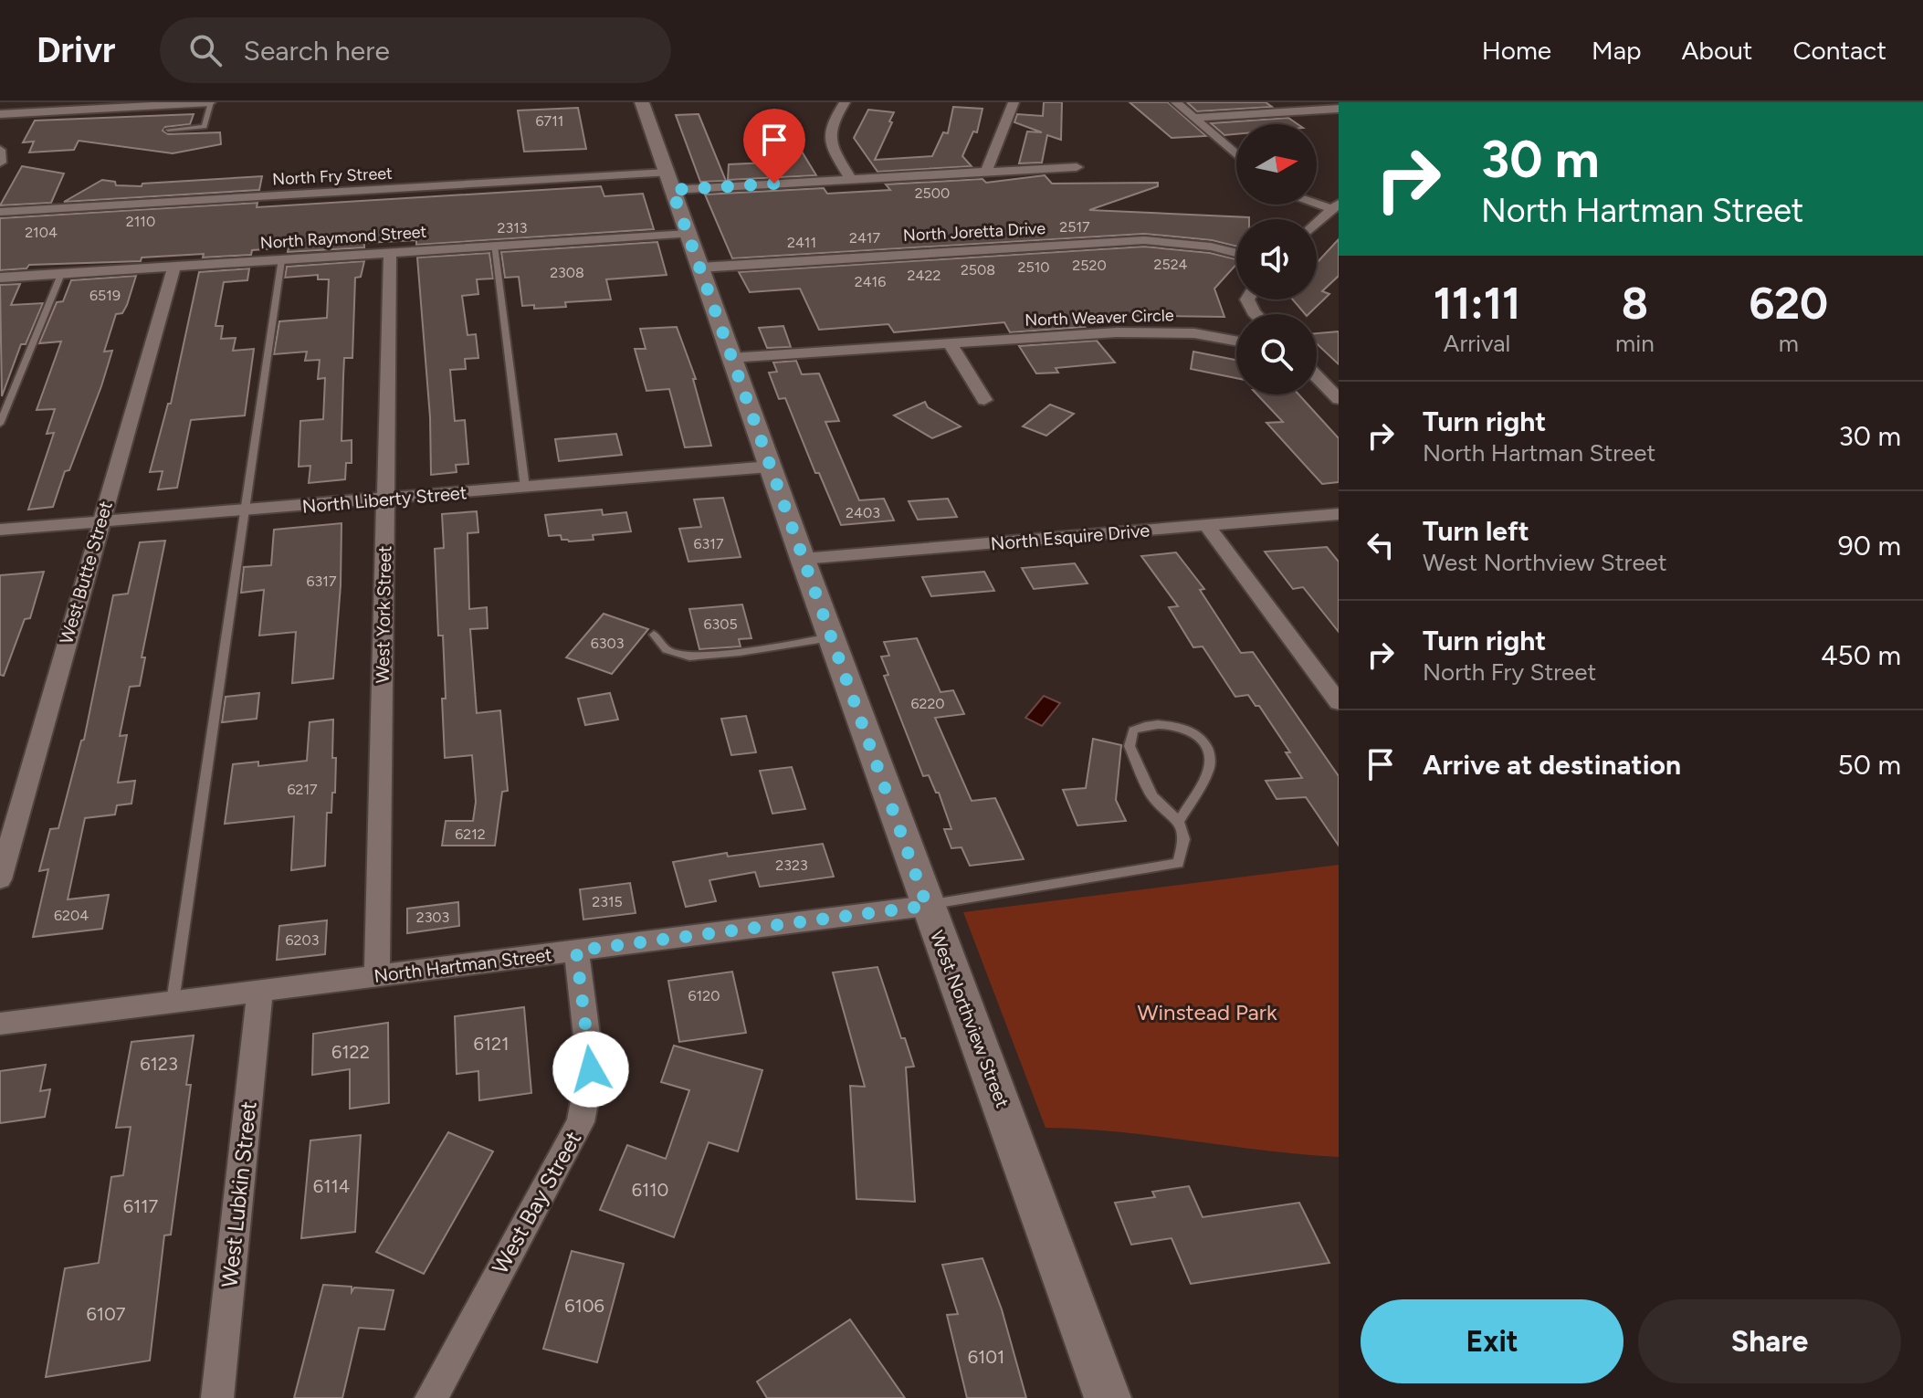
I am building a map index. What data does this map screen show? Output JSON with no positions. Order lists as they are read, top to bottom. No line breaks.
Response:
{"streets":{"street":["North Fry Street","North Joretta Drive","North Raymond Street","North Weaver Circle","North Liberty Street","North Esquire Drive","West Butte Street","West York Street","North Hartman Street","West Northview Street","West Lubkin Street","West Bay Street"]},"crossings":[["North Fry Street","West Northview Street"],["North Joretta Drive","West Northview Street"],["North Raymond Street","West Butte Street"],["North Raymond Street","West York Street"],["North Raymond Street","West Northview Street"],["North Weaver Circle","West Northview Street"],["North Liberty Street","West Butte Street"],["North Liberty Street","West York Street"],["North Liberty Street","West Northview Street"],["North Esquire Drive","West Northview Street"],["West York Street","North Hartman Street"],["North Hartman Street","West Northview Street"],["North Hartman Street","West Lubkin Street"],["North Hartman Street","West Bay Street"]],"parks":["Winstead Park"],"house_numbers":["6711","2500","2110","2517","2313","2104","2417","2411","2524","2520","2510","2508","2308","2422","2416","6519","2403","6317","6317","6305","6303","6220","6217","6212","2323","2315","6204","2303","6203","6120","6121","6122","6123","6114","6110","6117","6106","6107","6101"],"north":"right","page":{"header":"Drivr","search":"Search here","nav":["Home","Map","About","Contact"],"turn":["30 m","North Hartman Street"],"eta":["11:11","Arrival","8","min","620","m"],"list":[{"name":"Turn right","note":"North Hartman Street","value":"30 m"},{"name":"Turn left","note":"West Northview Street","value":"90 m"},{"name":"Turn right","note":"North Fry Street","value":"450 m"},{"name":"Arrive at destination","value":"50 m"}],"buttons":["Exit","Share"]}}
